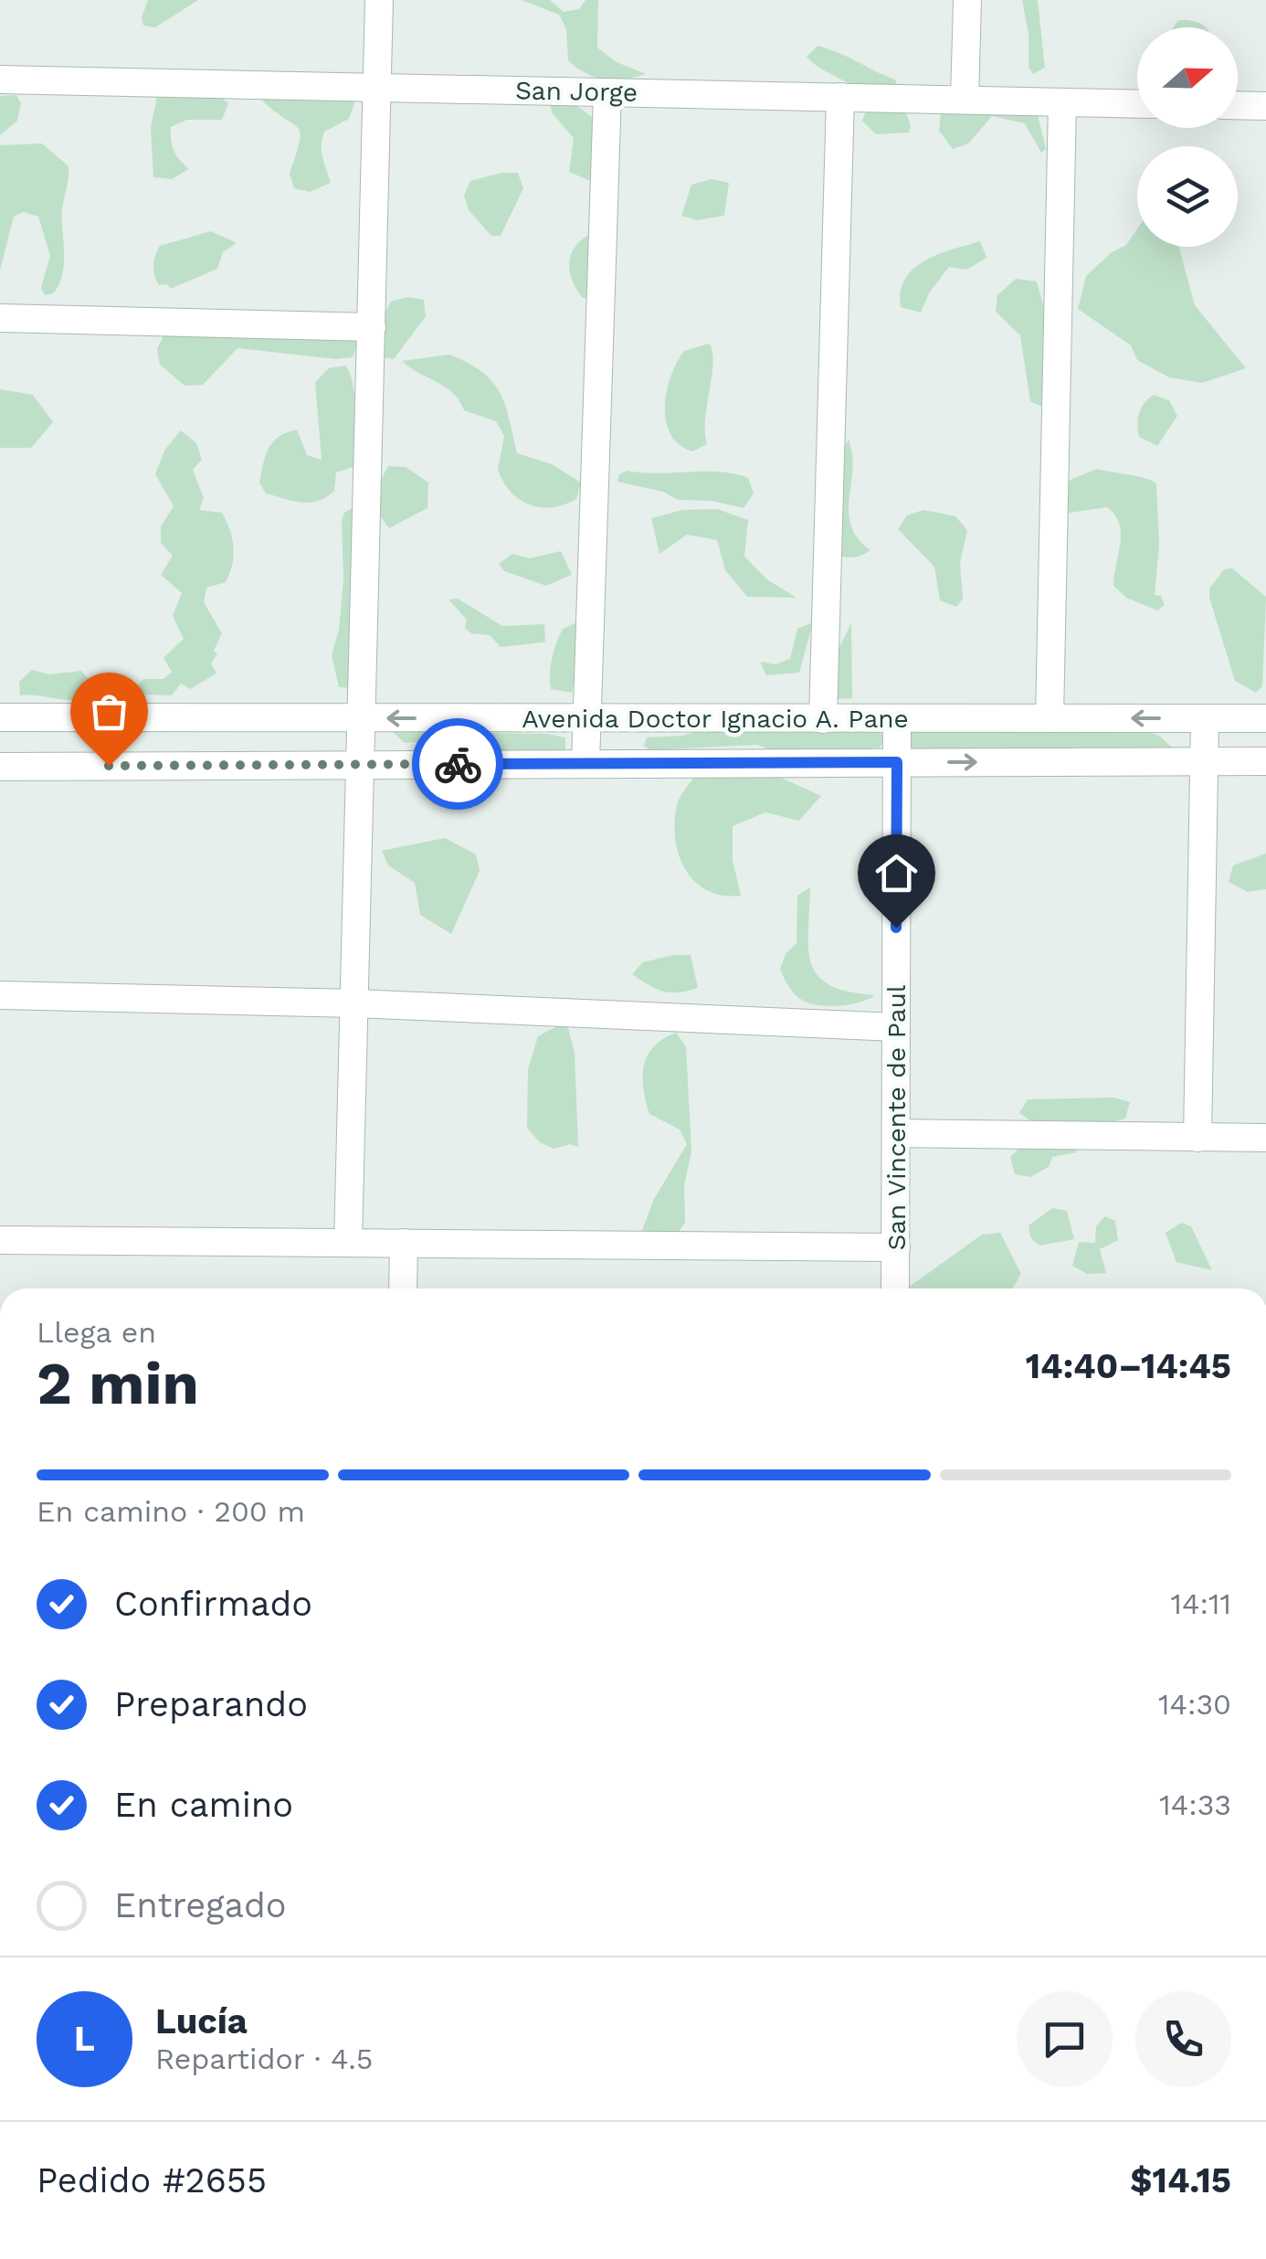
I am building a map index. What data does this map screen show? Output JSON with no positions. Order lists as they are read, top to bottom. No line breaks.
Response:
{"streets":{"street":["San Jorge","Avenida Doctor Ignacio A. Pane","San Vincente de Paul"]},"crossings":[["Avenida Doctor Ignacio A. Pane","San Vincente de Paul"]],"north":"right","page":{"heading":["2 min","Llega en","14:40–14:45"],"panel":["Lucía","Repartidor · 4.5","Pedido #2655","$14.15"],"bar":"En camino · 200 m","list":[["Confirmado","14:11"],["Preparando","14:30"],["En camino","14:33"],"Entregado"],"round":"L"}}
